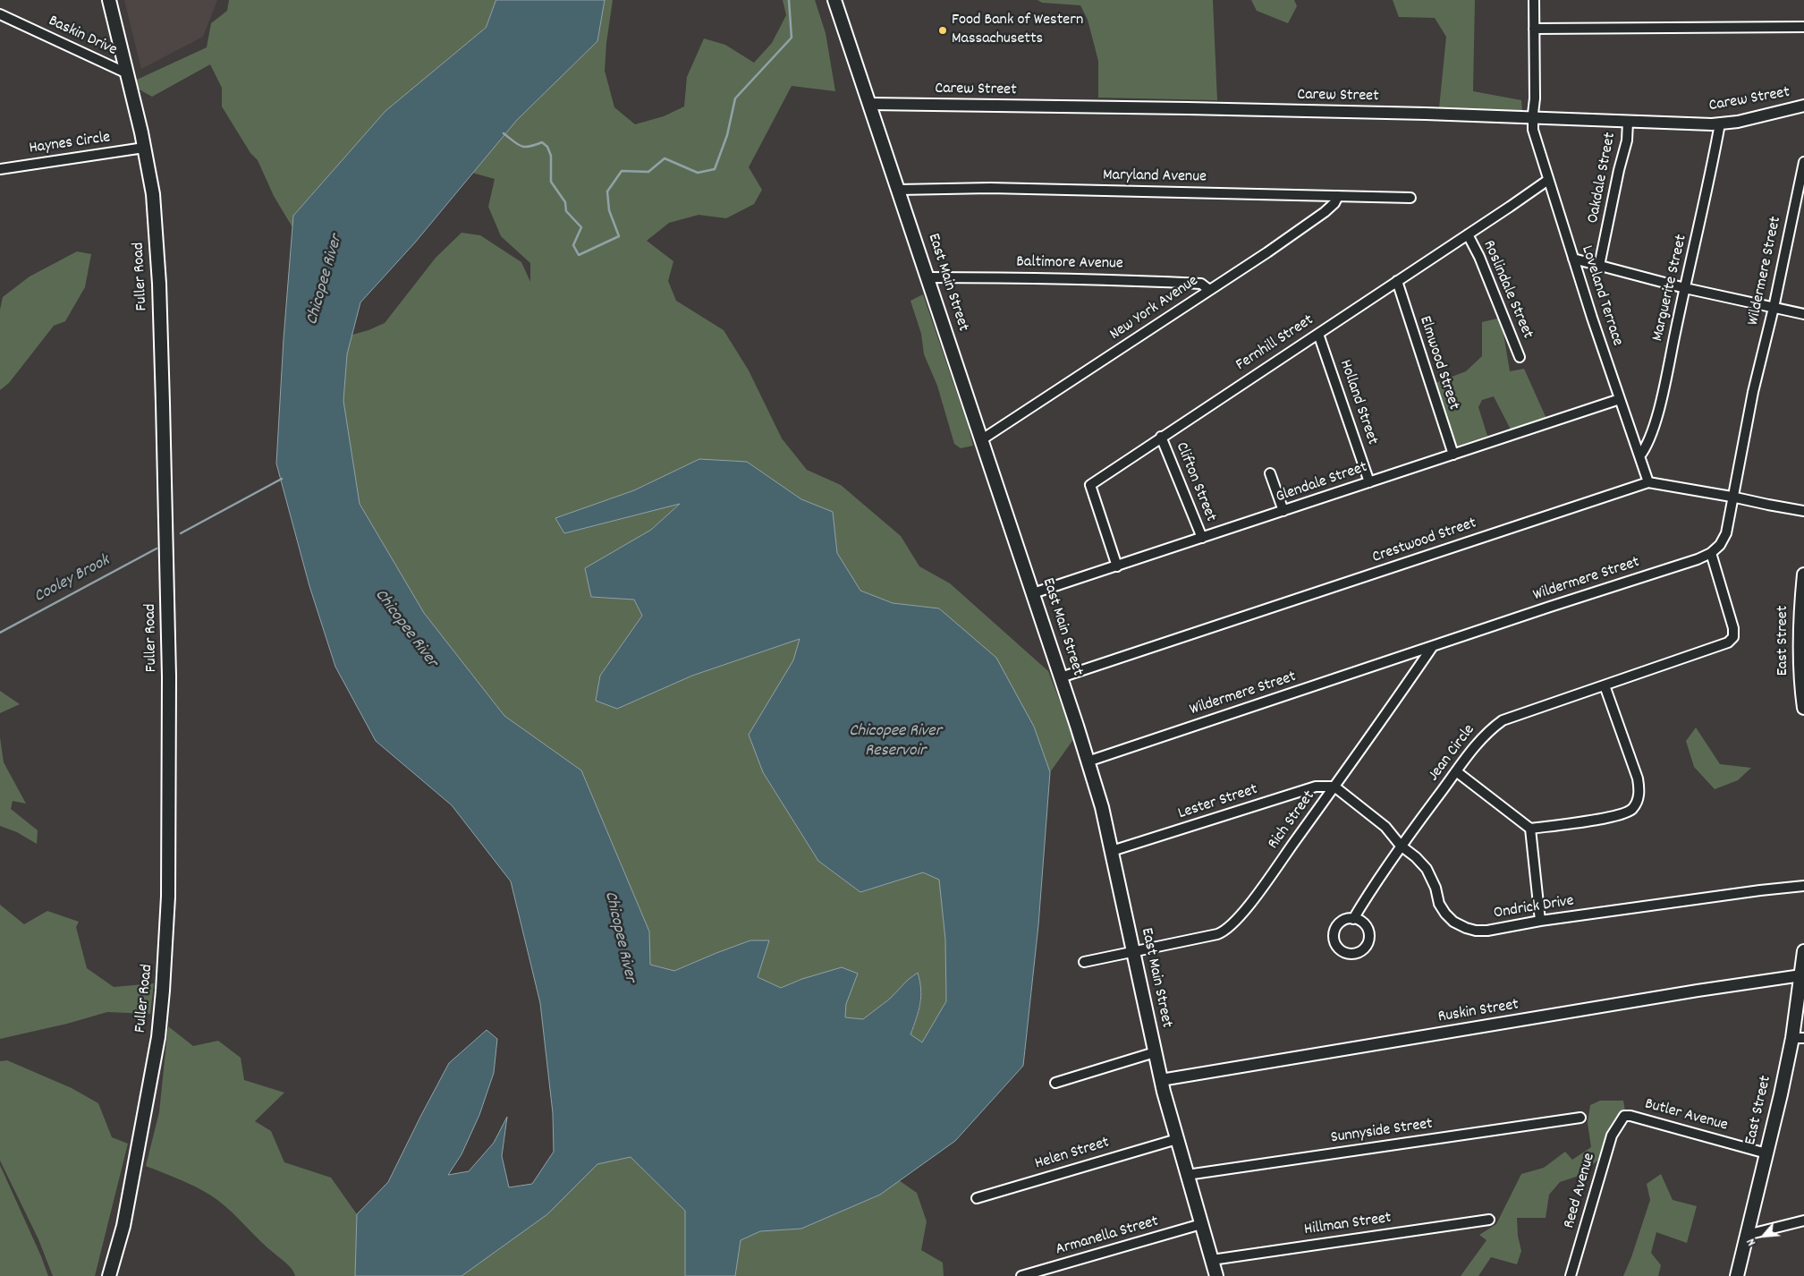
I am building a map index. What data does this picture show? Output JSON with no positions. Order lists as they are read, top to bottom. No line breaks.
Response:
{"streets":{"main road":["Fuller Road","East Main Street","East Street"],"street":["Baskin Drive","Carew Street","Haynes Circle","Maryland Avenue","Oakdale Street","Baltimore Avenue","Wildermere Street","Marguerite Street","Roslindale Street","Loveland Terrace","New York Avenue","Fernhill Street","Elmwood Street","Holland Street","Clifton Street","Glendale Street","Crestwood Street","Jean Circle","Lester Street","Rich Street","Ondrick Drive","Ruskin Street","Butler Avenue","Sunnyside Street","Helen Street","Reed Avenue","Hillman Street","Armanella Street"]},"crossings":[["Baskin Drive","Fuller Road"],["Carew Street","Oakdale Street"],["Carew Street","East Main Street"],["Carew Street","Marguerite Street"],["Carew Street","Loveland Terrace"],["Haynes Circle","Fuller Road"],["Maryland Avenue","East Main Street"],["Maryland Avenue","New York Avenue"],["Baltimore Avenue","East Main Street"],["Baltimore Avenue","New York Avenue"],["Wildermere Street","East Main Street"],["Wildermere Street","Crestwood Street"],["Wildermere Street","Jean Circle"],["Wildermere Street","Rich Street"],["East Main Street","New York Avenue"],["East Main Street","Glendale Street"],["East Main Street","Crestwood Street"],["East Main Street","Lester Street"],["East Main Street","Rich Street"],["East Main Street","Ruskin Street"],["East Main Street","Sunnyside Street"],["East Main Street","Helen Street"],["East Main Street","Hillman Street"],["East Main Street","Armanella Street"],["Marguerite Street","Loveland Terrace"],["Roslindale Street","Fernhill Street"],["Loveland Terrace","Fernhill Street"],["Loveland Terrace","Glendale Street"],["Loveland Terrace","Crestwood Street"],["Fernhill Street","Elmwood Street"],["Fernhill Street","Holland Street"],["Fernhill Street","Clifton Street"],["Fernhill Street","Glendale Street"],["Elmwood Street","Glendale Street"],["Holland Street","Glendale Street"],["Clifton Street","Glendale Street"],["East Street","Ruskin Street"],["East Street","Butler Avenue"],["Jean Circle","Ondrick Drive"],["Lester Street","Rich Street"],["Lester Street","Ondrick Drive"],["Rich Street","Ondrick Drive"],["Butler Avenue","Reed Avenue"]],"water":["Chicopee River","Cooley Brook","Chicopee River Reservoir"],"places":["Food Bank of Western Massachusetts"],"north":"bottom left"}
